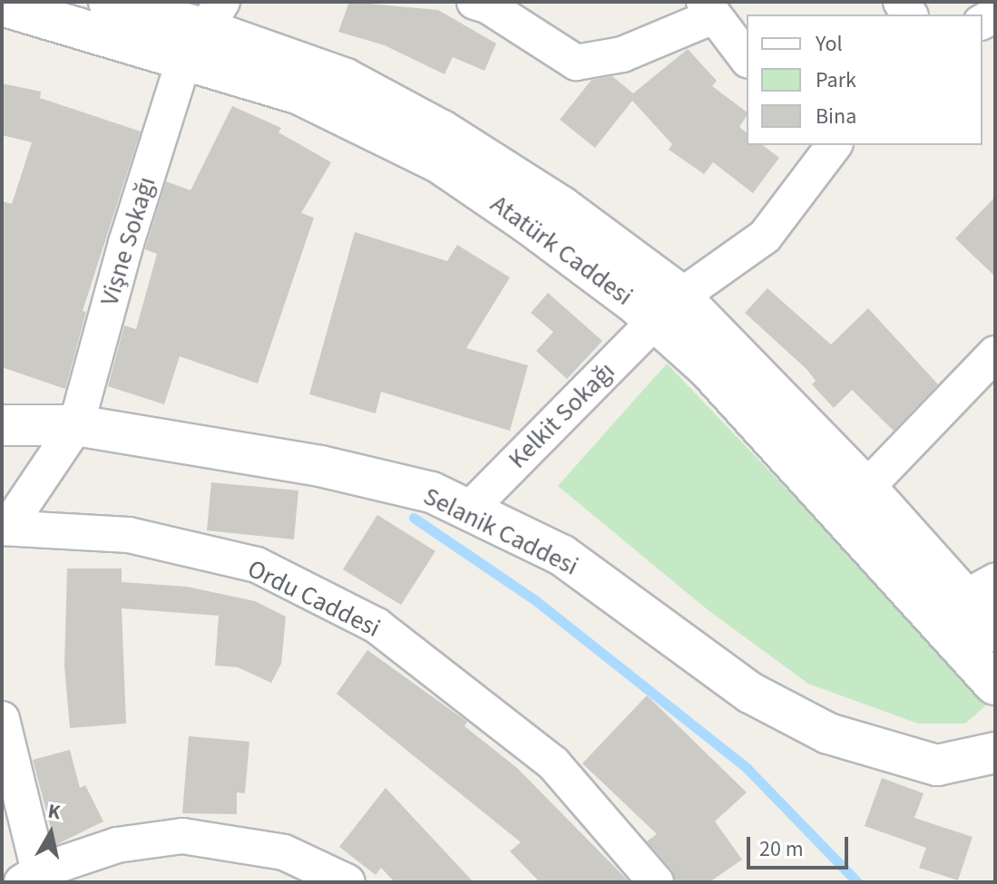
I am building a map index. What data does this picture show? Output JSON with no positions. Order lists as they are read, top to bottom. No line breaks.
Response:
{"streets":{"main road":["Atatürk Caddesi","Selanik Caddesi"],"street":["Vişne Sokağı","Kelkit Sokağı","Ordu Caddesi"]},"crossings":[["Vişne Sokağı","Atatürk Caddesi"],["Vişne Sokağı","Selanik Caddesi"],["Vişne Sokağı","Ordu Caddesi"],["Atatürk Caddesi","Kelkit Sokağı"],["Kelkit Sokağı","Selanik Caddesi"],["Selanik Caddesi","Ordu Caddesi"]],"legend":["Yol","Park","Bina"],"scale_bar":"20 m","north":"top"}
